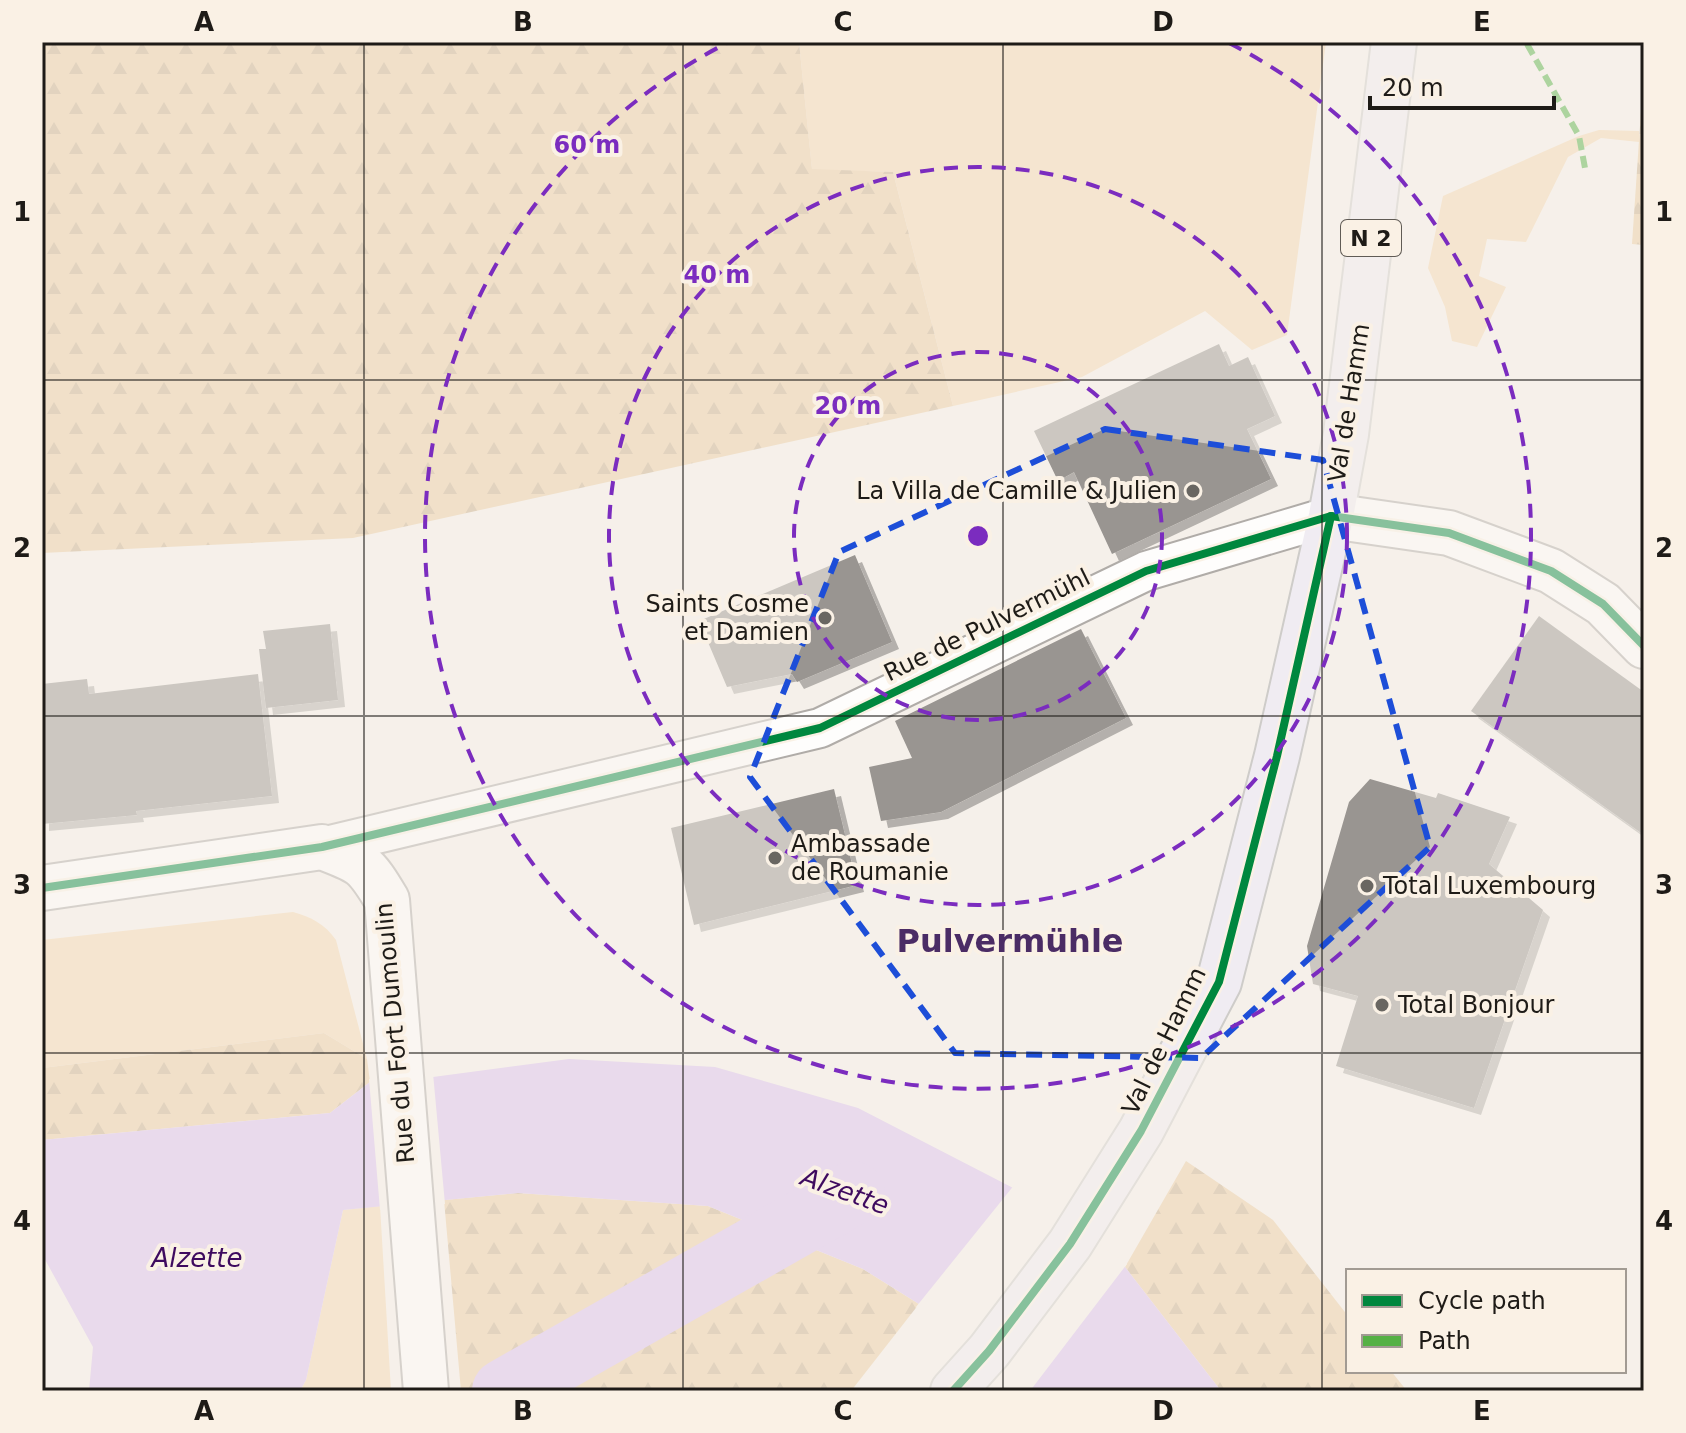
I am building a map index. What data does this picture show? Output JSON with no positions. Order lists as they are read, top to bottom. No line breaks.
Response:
{"streets":{"main road":["N 2","Val de Hamm"],"street":["Rue de Pulvermühl","Rue du Fort Dumoulin"]},"crossings":[["Val de Hamm","Rue de Pulvermühl"],["Rue de Pulvermühl","Rue du Fort Dumoulin"]],"districts":["Pulvermühle"],"water":["Alzette"],"places":["La Villa de Camille & Julien","Saints Cosme et Damien","Ambassade de Roumanie","Total Luxembourg","Total Bonjour"],"legend":["Cycle path","Path"],"scale_bar":"20 m","grid":{"columns":["A","B","C","D","E"],"rows":["1","2","3","4"]},"rings":["60 m","40 m","20 m"]}
